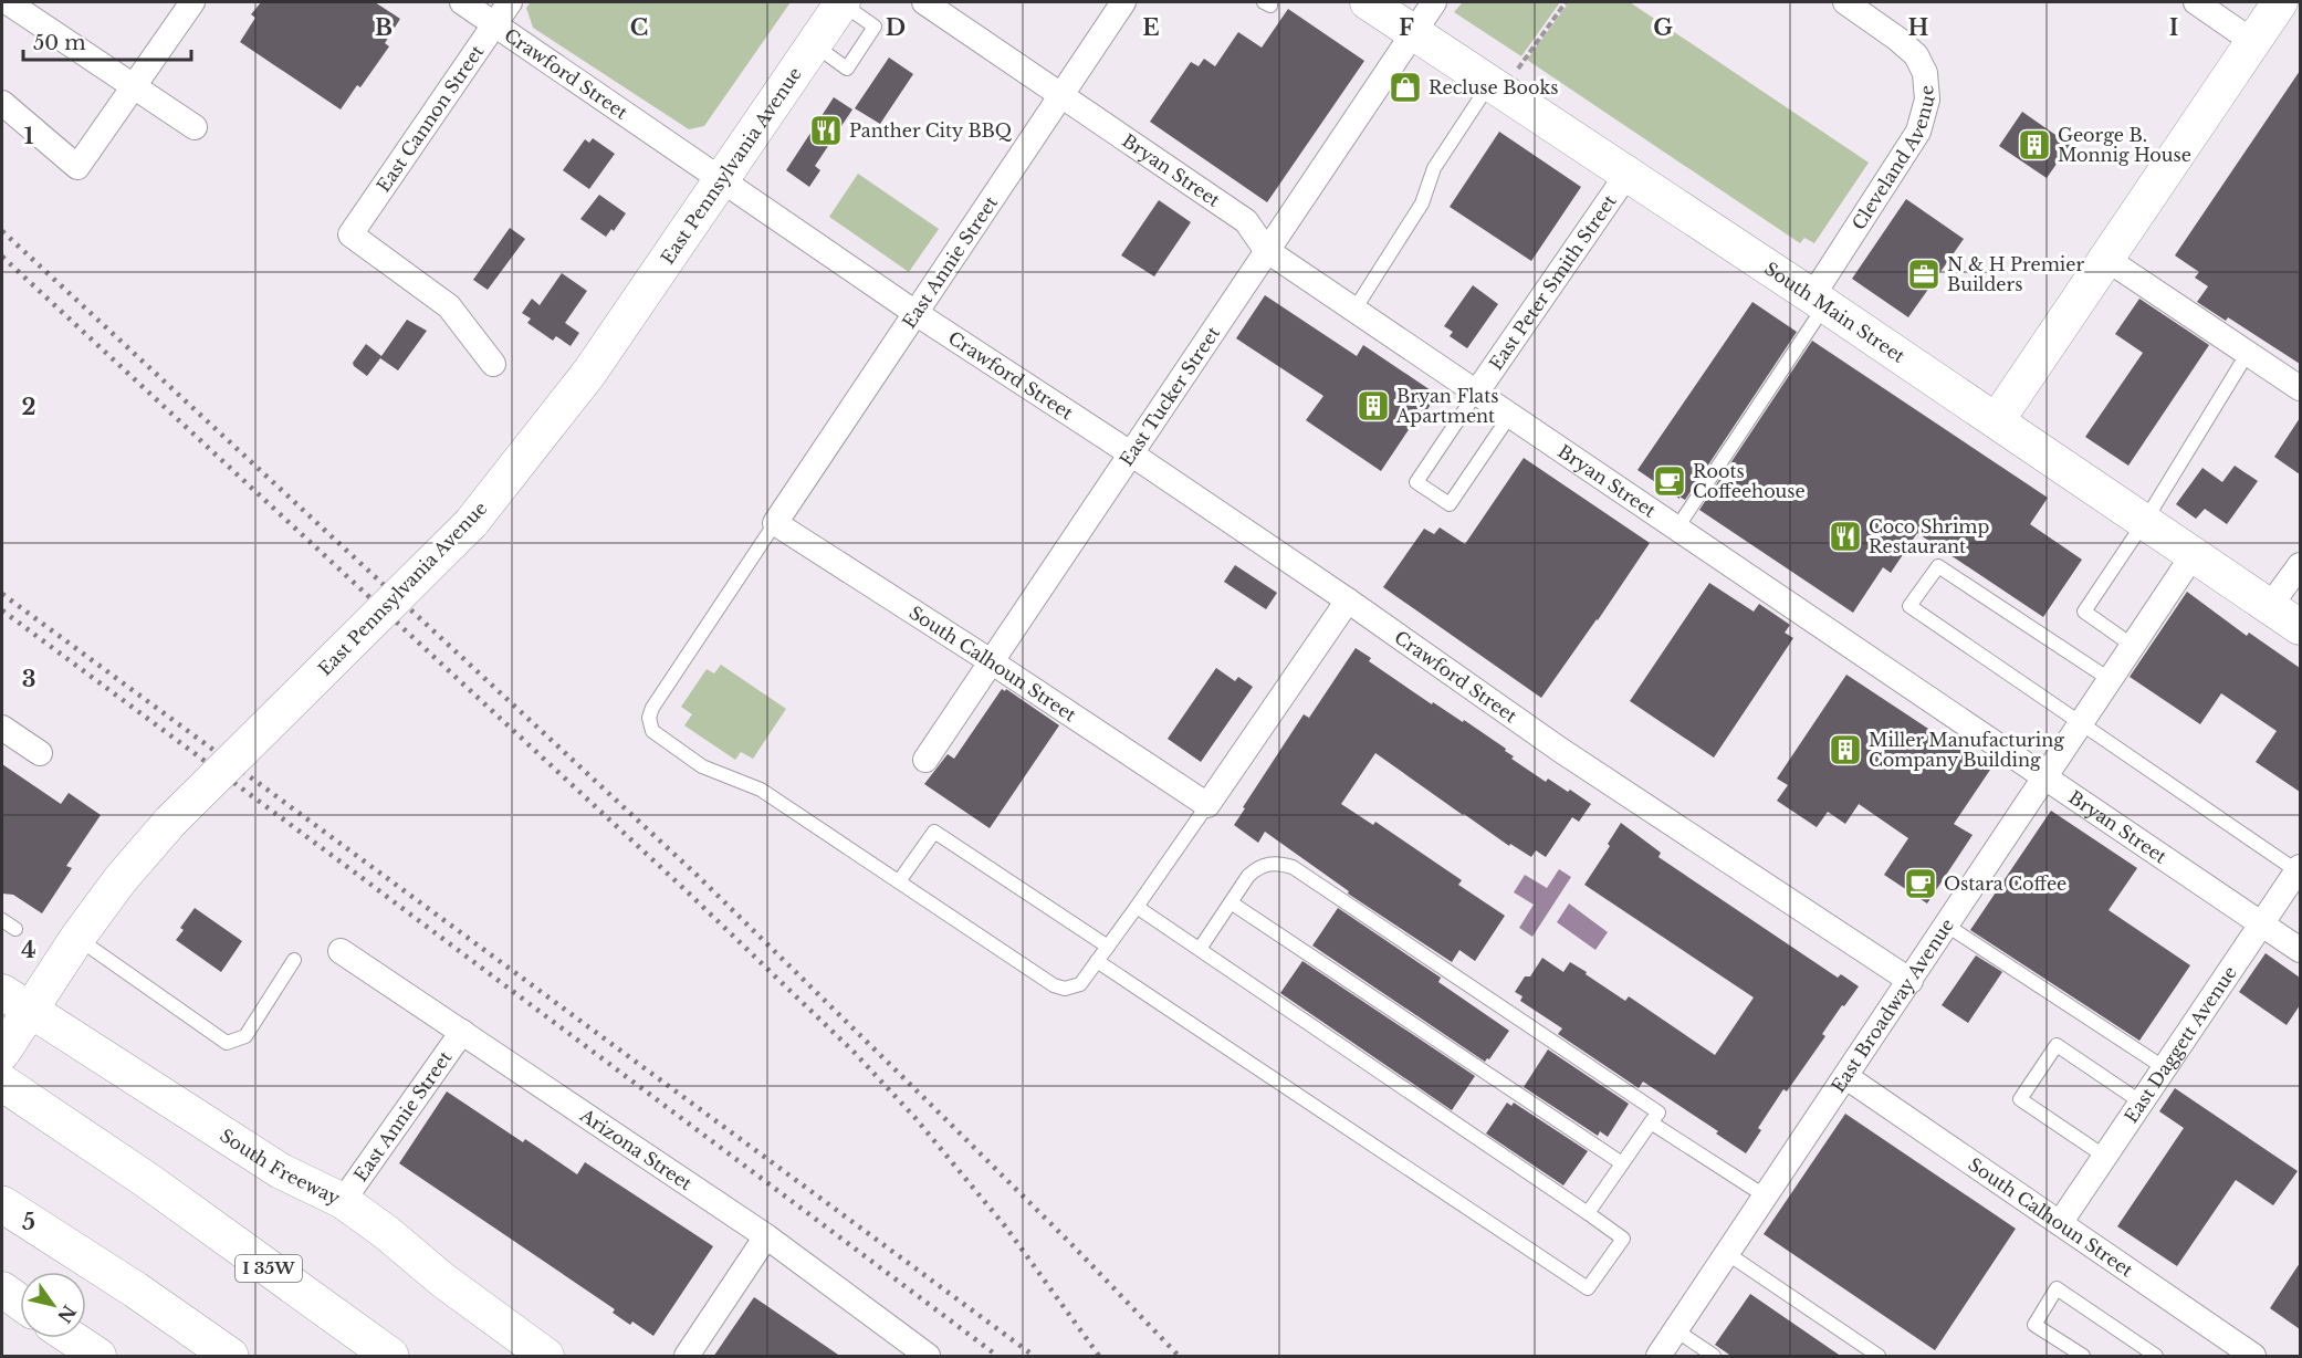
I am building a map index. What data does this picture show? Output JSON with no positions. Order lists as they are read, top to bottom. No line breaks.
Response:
{"streets":{"highway":["I 35W"],"street":["Crawford Street","East Cannon Street","Cleveland Avenue","East Pennsylvania Avenue","Bryan Street","East Annie Street","East Peter Smith Street","South Main Street","East Tucker Street","South Calhoun Street","East Broadway Avenue","East Daggett Avenue","Arizona Street","South Freeway"]},"crossings":[["Crawford Street","East Cannon Street"],["Crawford Street","East Pennsylvania Avenue"],["Crawford Street","East Annie Street"],["Crawford Street","East Tucker Street"],["Crawford Street","East Broadway Avenue"],["Cleveland Avenue","South Main Street"],["East Pennsylvania Avenue","South Freeway"],["Bryan Street","East Annie Street"],["Bryan Street","East Peter Smith Street"],["Bryan Street","East Tucker Street"],["Bryan Street","East Broadway Avenue"],["Bryan Street","East Daggett Avenue"],["East Annie Street","South Calhoun Street"],["East Annie Street","Arizona Street"],["East Annie Street","South Freeway"],["East Peter Smith Street","South Main Street"],["South Main Street","East Tucker Street"],["South Main Street","East Broadway Avenue"],["East Tucker Street","South Calhoun Street"],["South Calhoun Street","East Broadway Avenue"],["South Calhoun Street","East Daggett Avenue"]],"places":{"shop":["Recluse Books"],"restaurant":["Panther City BBQ","Coco Shrimp Restaurant"],"building":["George B. Monnig House","Bryan Flats Apartment","Miller Manufacturing Company Building"],"office":["N & H Premier Builders"],"cafe":["Roots Coffeehouse","Ostara Coffee"]},"scale_bar":"50 m","north":"bottom right","grid":{"columns":["B","C","D","E","F","G","H","I"],"rows":["1","2","3","4","5"]}}
